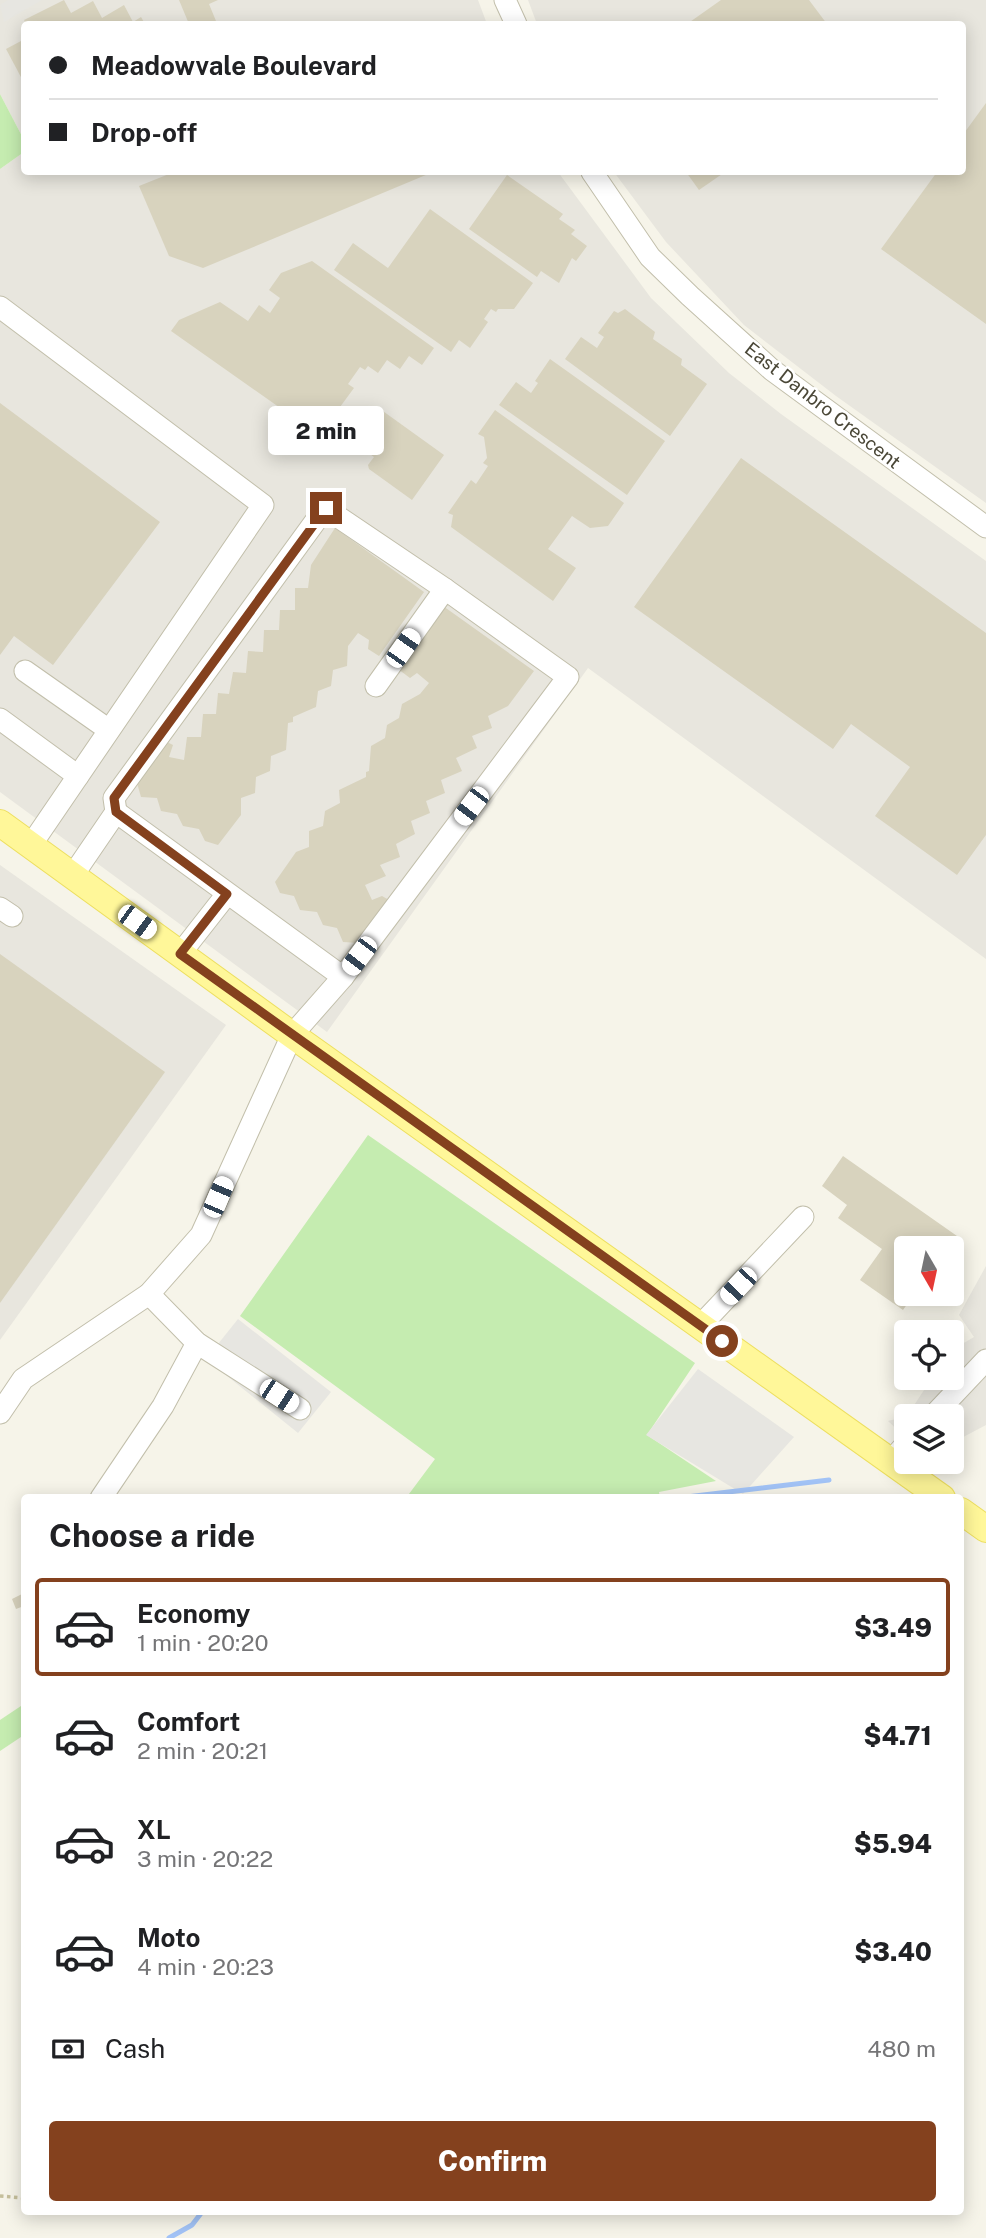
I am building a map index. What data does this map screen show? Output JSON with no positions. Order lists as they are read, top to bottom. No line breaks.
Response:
{"streets":{"street":["East Danbro Crescent"]},"north":"bottom","page":{"banner":["Meadowvale Boulevard","Drop-off"],"bubble":"2 min","heading":"Choose a ride","list":[{"name":"Economy","note":"1 min · 20:20","value":"$3.49"},{"name":"Comfort","note":"2 min · 20:21","value":"$4.71"},{"name":"XL","note":"3 min · 20:22","value":"$5.94"},{"name":"Moto","note":"4 min · 20:23","value":"$3.40"}],"pay":["Cash","480 m"],"buttons":"Confirm"}}
